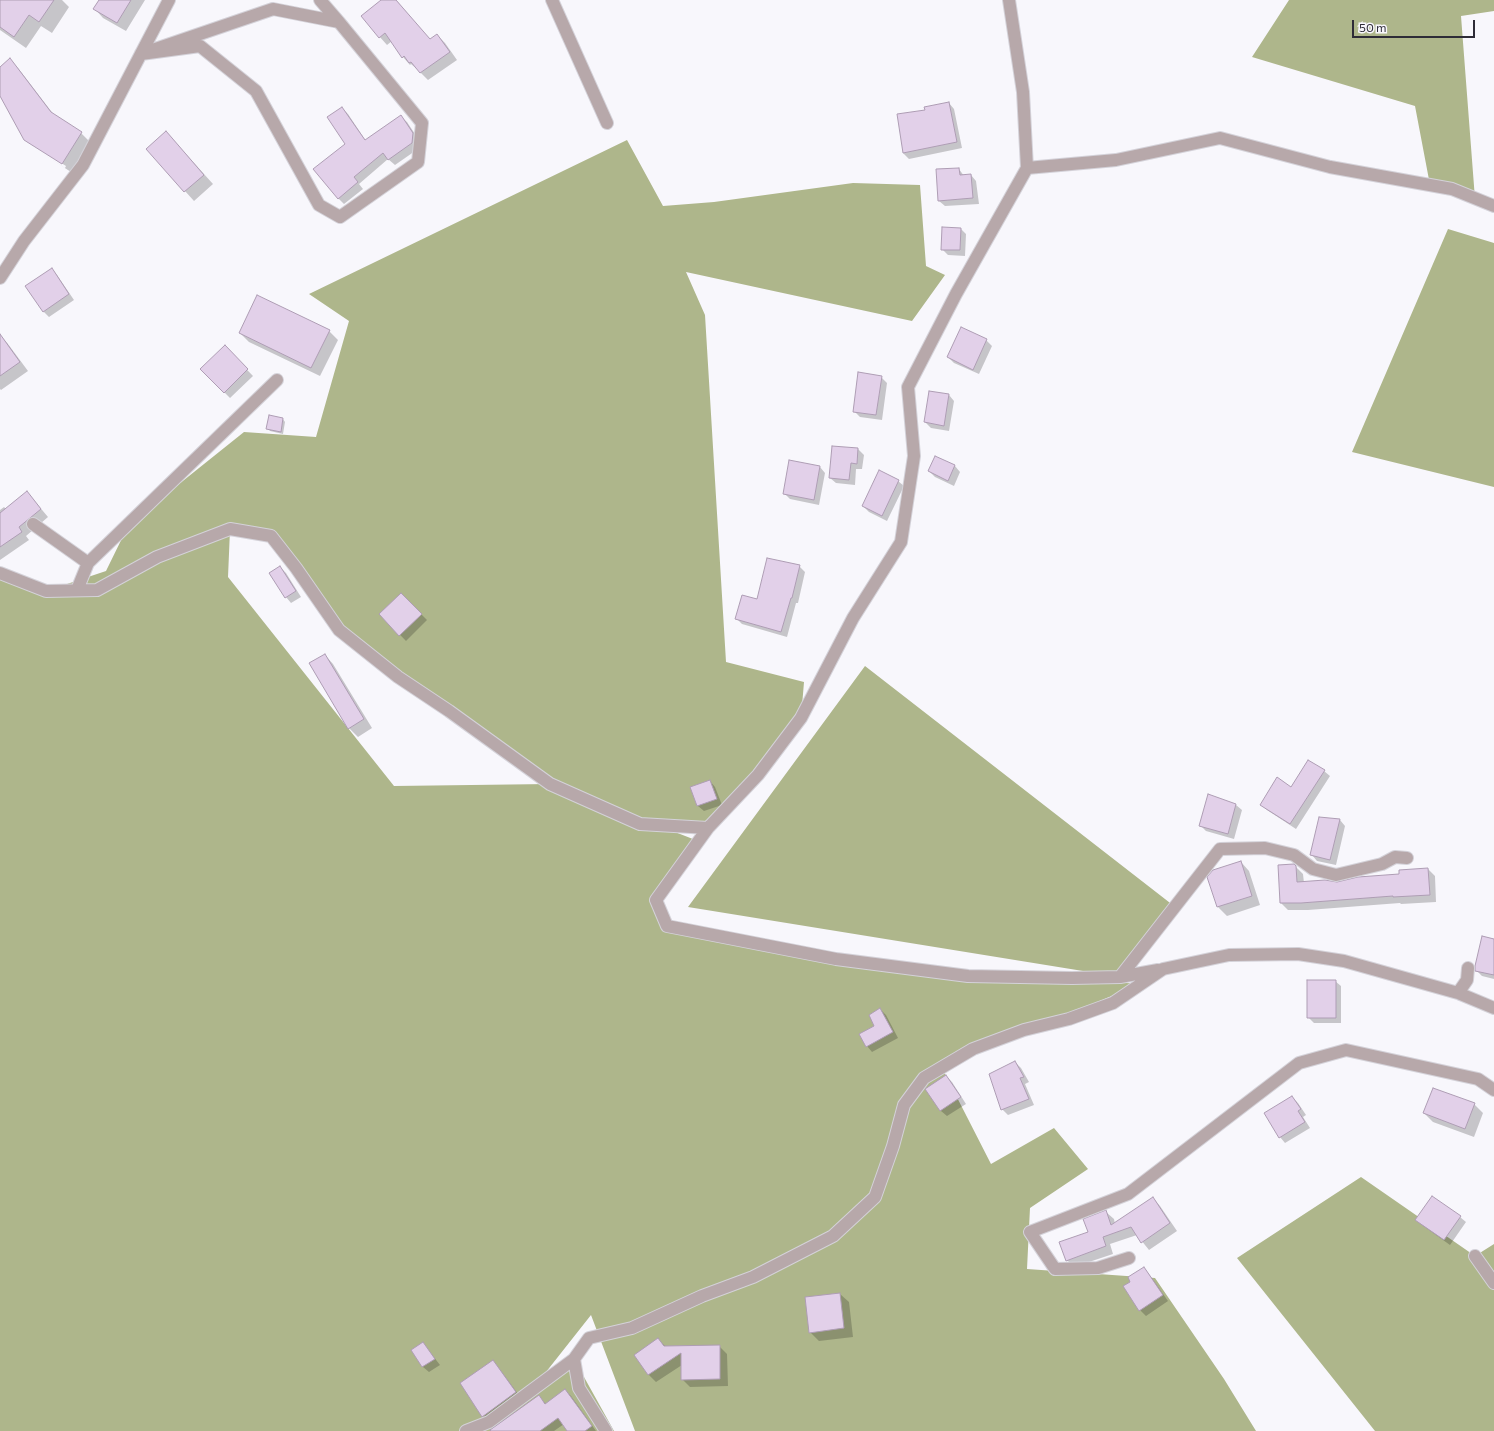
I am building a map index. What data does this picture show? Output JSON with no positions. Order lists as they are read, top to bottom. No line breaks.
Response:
{"scale_bar":"50 m"}
